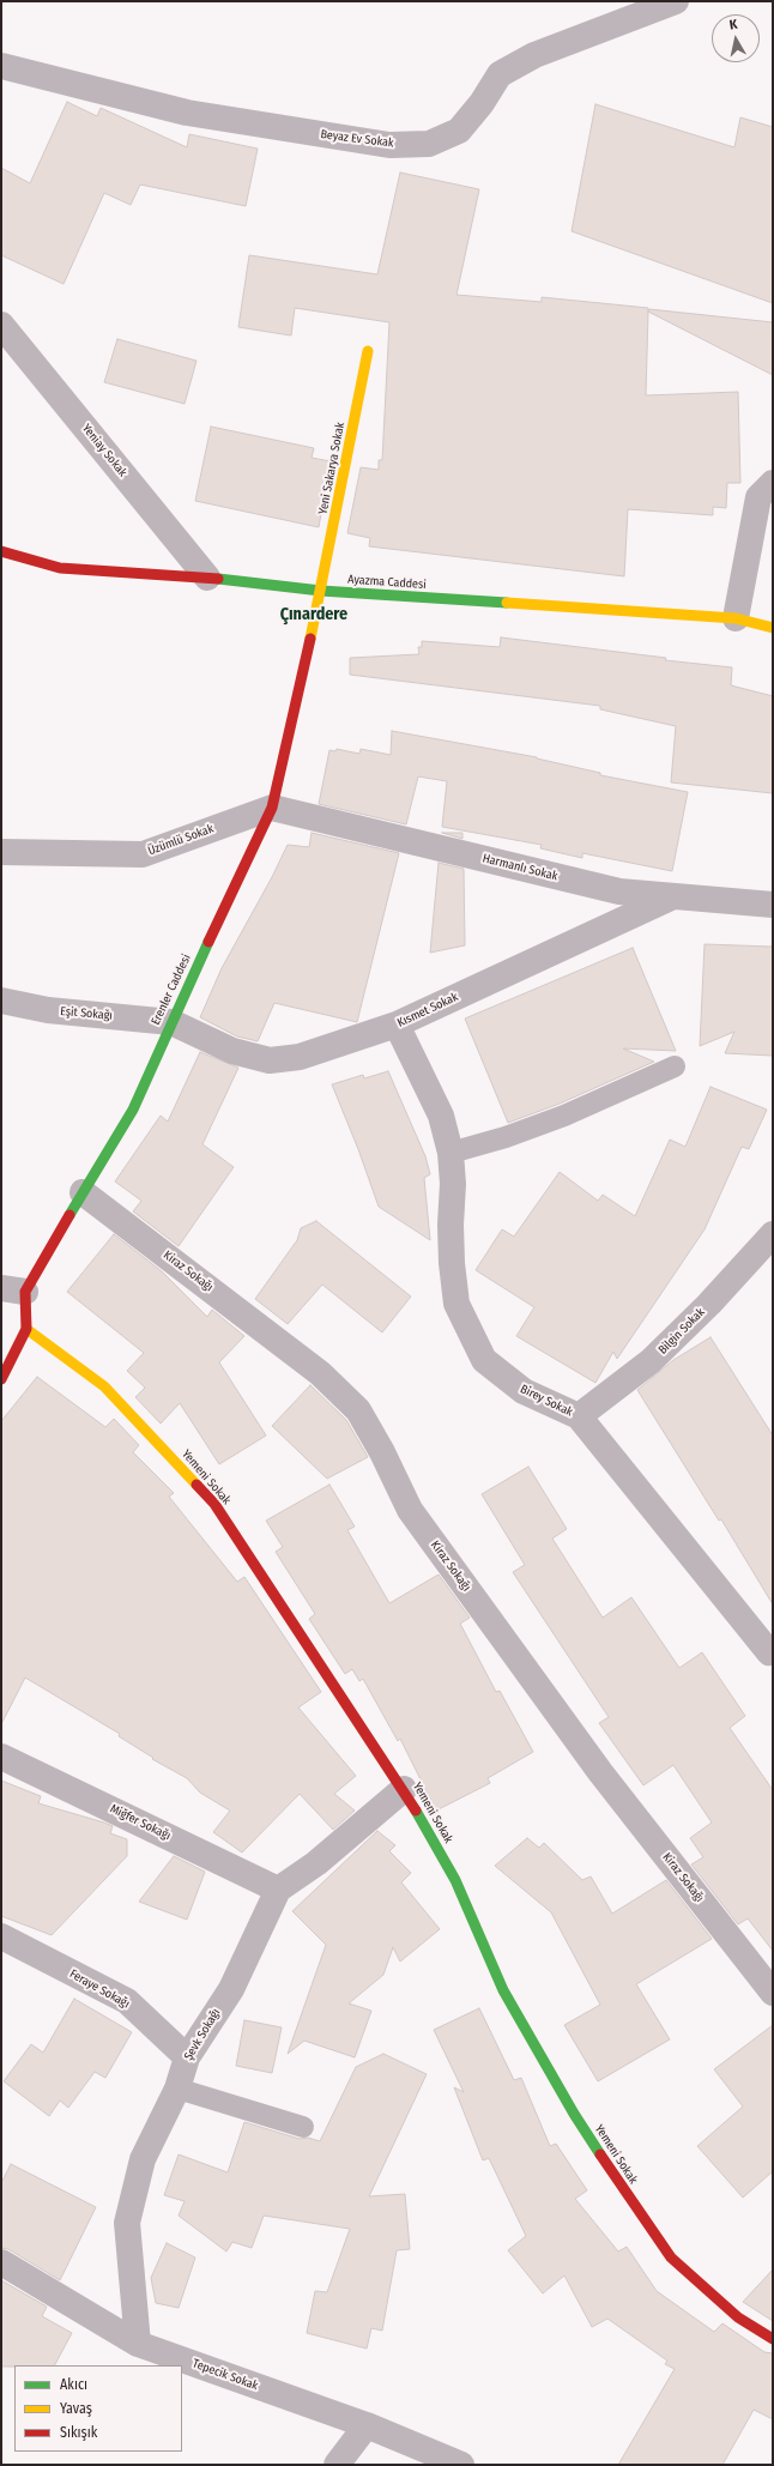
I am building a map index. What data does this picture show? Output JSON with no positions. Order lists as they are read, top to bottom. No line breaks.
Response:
{"streets":{"street":["Beyaz Ev Sokak","Yeniay Sokak","Yeni Sakarya Sokak","Ayazma Caddesi","Üzümlü Sokak","Harmanlı Sokak","Erenler Caddesi","Kısmet Sokak","Eşit Sokağı","Kiraz Sokağı","Bilgin Sokak","Birey Sokak","Yemeni Sokak","Miğfer Sokağı","Feraye Sokağı","Şevk Sokağı","Tepecik Sokak"]},"crossings":[["Yeniay Sokak","Ayazma Caddesi"],["Yeni Sakarya Sokak","Ayazma Caddesi"],["Yeni Sakarya Sokak","Erenler Caddesi"],["Ayazma Caddesi","Erenler Caddesi"],["Üzümlü Sokak","Harmanlı Sokak"],["Üzümlü Sokak","Erenler Caddesi"],["Harmanlı Sokak","Erenler Caddesi"],["Harmanlı Sokak","Kısmet Sokak"],["Erenler Caddesi","Kısmet Sokak"],["Erenler Caddesi","Eşit Sokağı"],["Erenler Caddesi","Kiraz Sokağı"],["Erenler Caddesi","Yemeni Sokak"],["Kısmet Sokak","Eşit Sokağı"],["Kısmet Sokak","Birey Sokak"],["Bilgin Sokak","Birey Sokak"],["Miğfer Sokağı","Şevk Sokağı"],["Feraye Sokağı","Şevk Sokağı"],["Şevk Sokağı","Tepecik Sokak"]],"districts":["Çınardere"],"legend":["Akıcı","Yavaş","Sıkışık"],"north":"top"}
